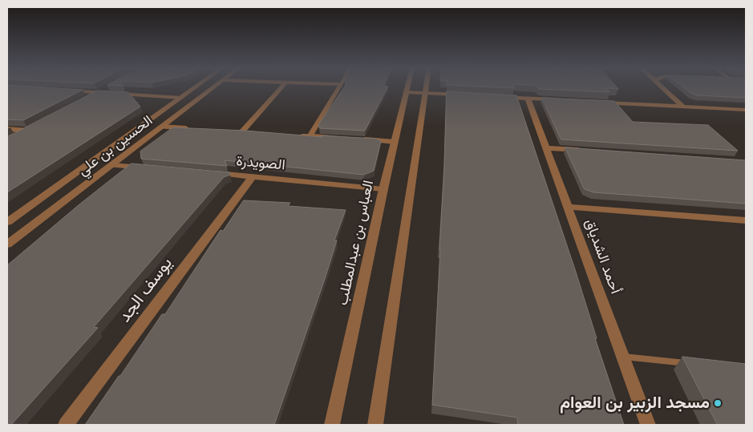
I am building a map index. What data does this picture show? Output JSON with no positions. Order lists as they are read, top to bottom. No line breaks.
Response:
{"streets":{"street":["الحسين بن علي","الصويدرة","العباس بن عبدالمطلب","أحمد الشدياق","يوسف الجد"]},"crossings":[["الصويدرة","العباس بن عبدالمطلب"],["الصويدرة","يوسف الجد"]],"places":["مسجد الزبير بن العوام"]}
